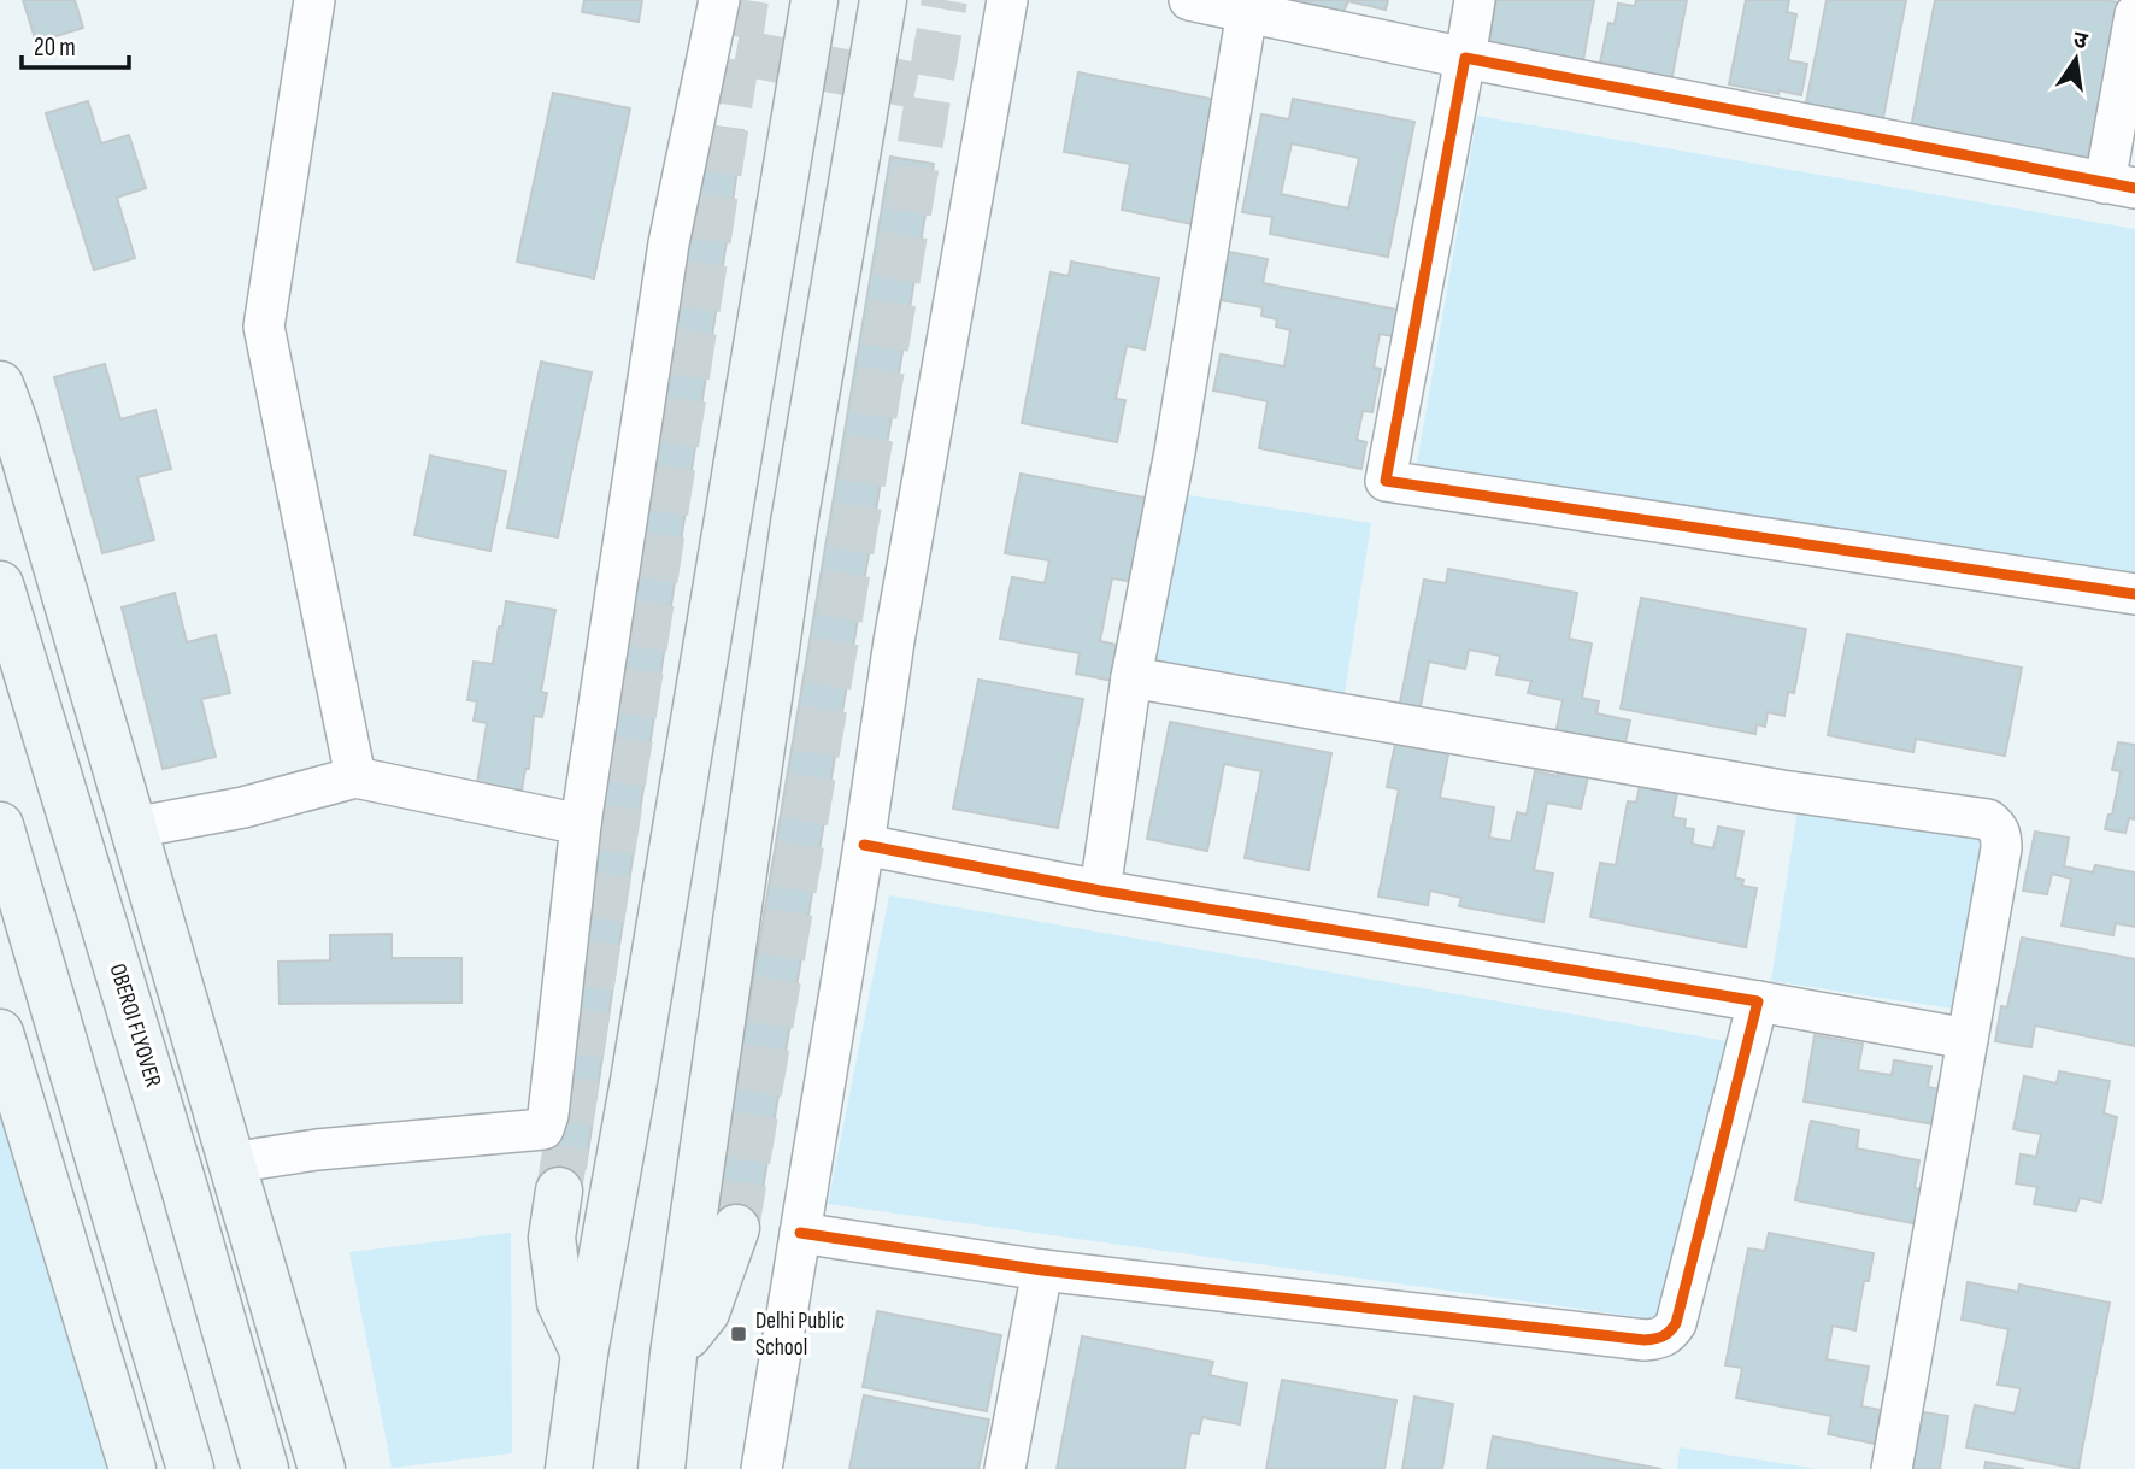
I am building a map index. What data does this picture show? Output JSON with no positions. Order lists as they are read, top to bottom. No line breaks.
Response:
{"streets":{"main road":["OBEROI FLYOVER"]},"places":{"transit":["Delhi Public School"]},"scale_bar":"20 m","north":"top"}
